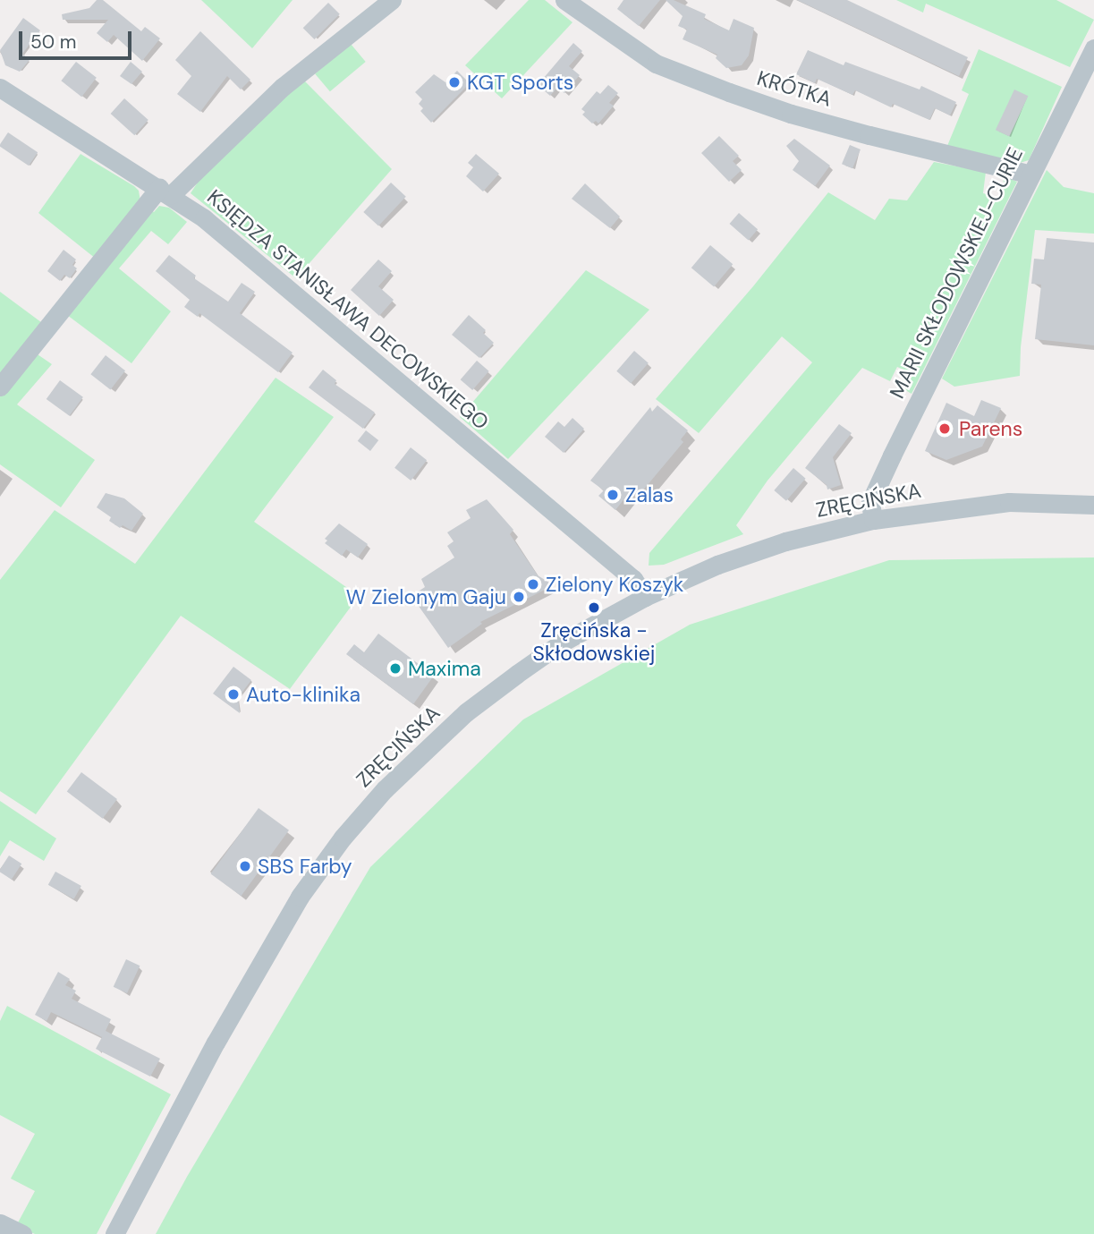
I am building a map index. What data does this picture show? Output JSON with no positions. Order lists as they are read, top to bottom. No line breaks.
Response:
{"streets":{"street":["KRÓTKA","MARII SKŁODOWSKIEJ-CURIE","KSIĘDZA STANISŁAWA DECOWSKIEGO","ZRĘCIŃSKA"]},"crossings":[["KRÓTKA","MARII SKŁODOWSKIEJ-CURIE"],["MARII SKŁODOWSKIEJ-CURIE","ZRĘCIŃSKA"],["KSIĘDZA STANISŁAWA DECOWSKIEGO","ZRĘCIŃSKA"]],"places":["KGT Sports","Parens","Zalas","Zielony Koszyk","W Zielonym Gaju","Zręcińska - Skłodowskiej","Maxima","Auto-klinika","SBS Farby"],"scale_bar":"50 m"}
